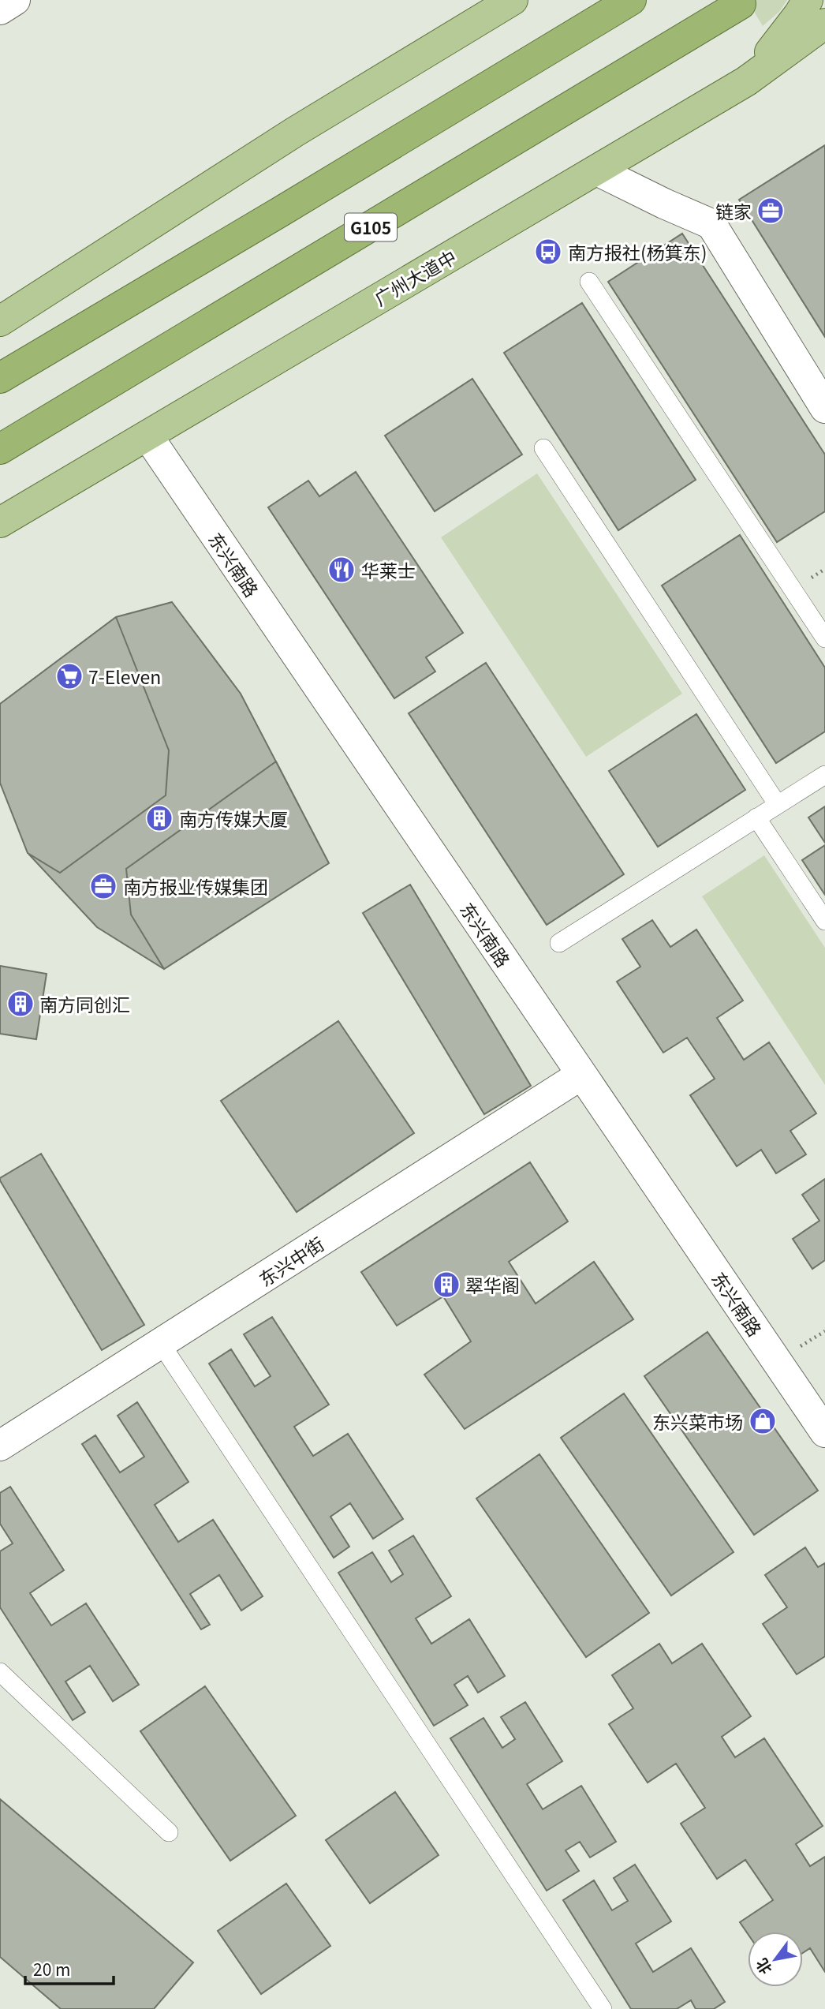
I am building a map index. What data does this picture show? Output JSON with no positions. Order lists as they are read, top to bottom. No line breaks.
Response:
{"streets":{"highway":["G105"],"main road":["广州大道中"],"street":["东兴南路","东兴中街"]},"crossings":[["广州大道中","东兴南路"],["东兴南路","东兴中街"]],"places":{"office":["链家","南方报业传媒集团"],"bus stop":["南方报社(杨箕东)"],"restaurant":["华莱士"],"supermarket":["7-Eleven"],"building":["南方传媒大厦","南方同创汇","翠华阁"],"shop":["东兴菜市场"]},"scale_bar":"20 m","north":"bottom left"}
